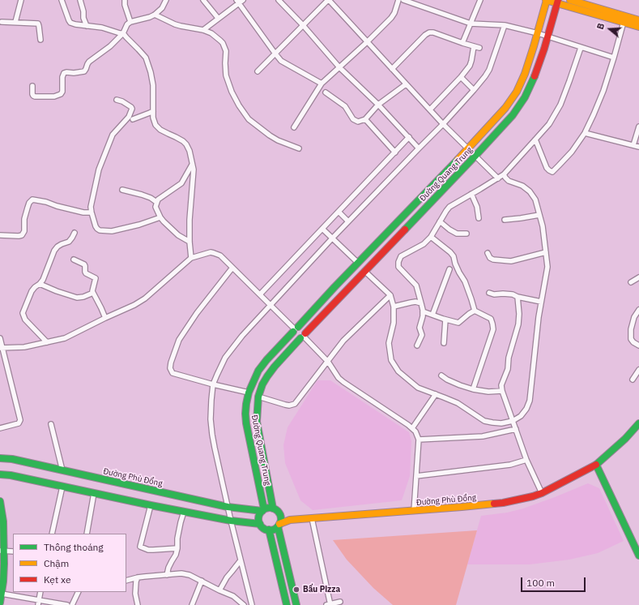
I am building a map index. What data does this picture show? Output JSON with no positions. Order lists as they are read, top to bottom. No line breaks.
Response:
{"streets":{"main road":["Đường Quang Trung","Đường Phù Đổng"]},"crossings":[["Đường Quang Trung","Đường Phù Đổng"]],"places":["Bấu Pizza"],"legend":["Thông thoáng","Chậm","Kẹt xe"],"scale_bar":"100 m","north":"left"}
